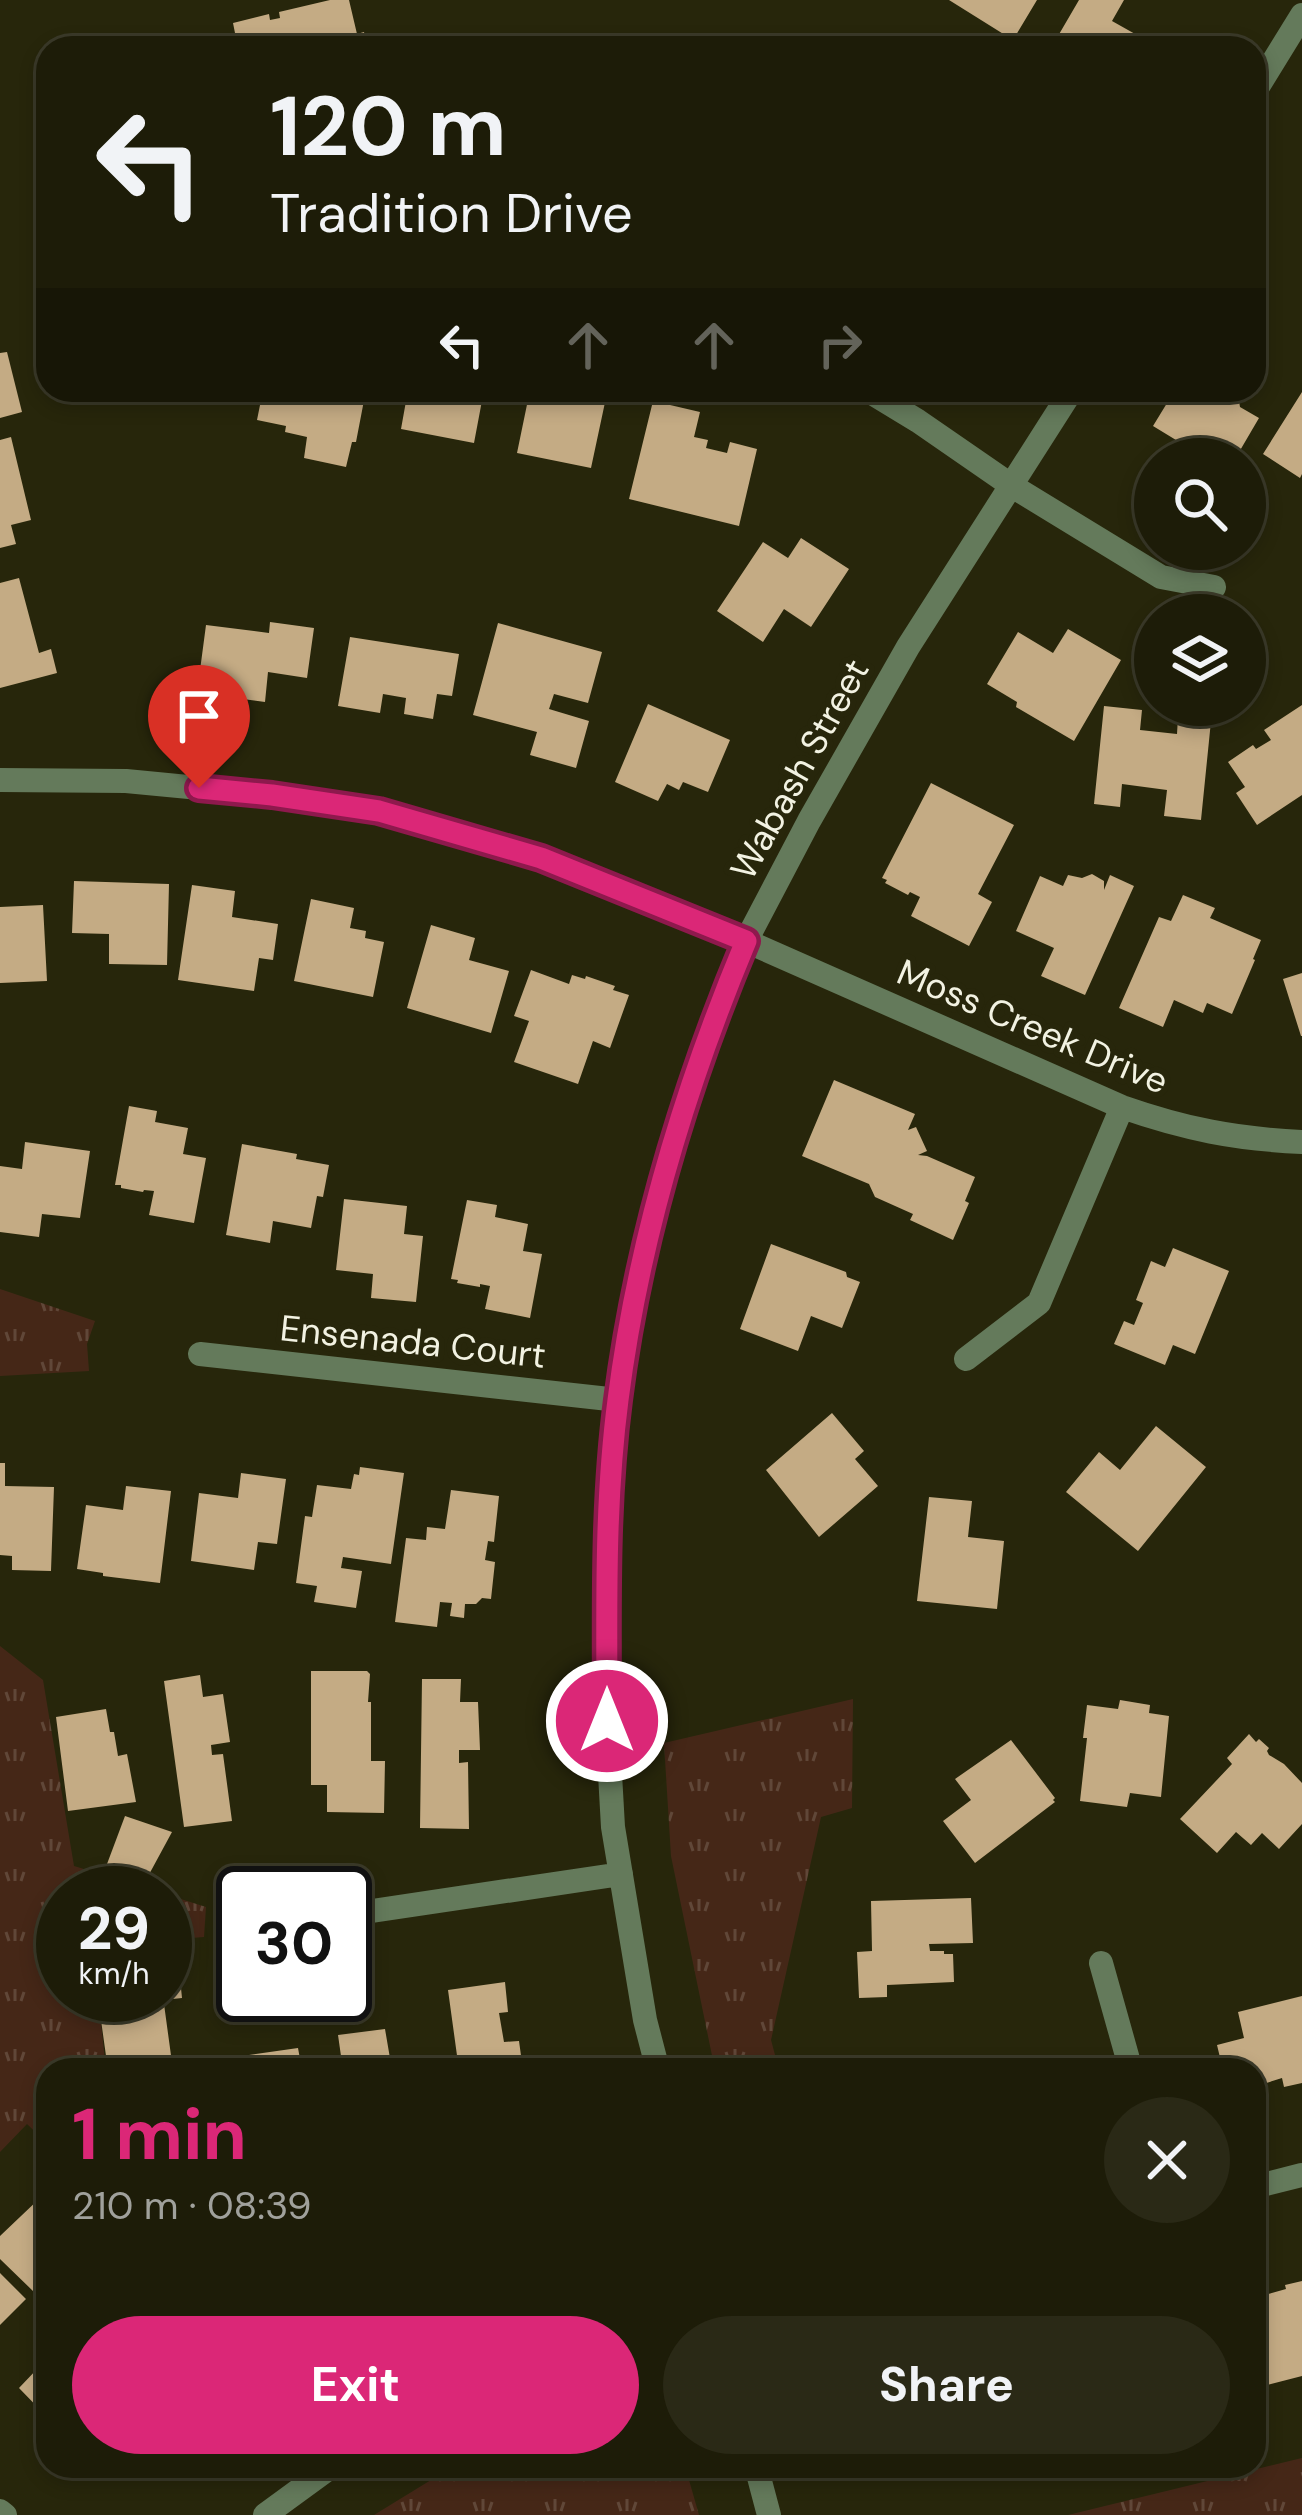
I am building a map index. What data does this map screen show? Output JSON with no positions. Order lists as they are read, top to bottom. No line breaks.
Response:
{"streets":{"street":["Wabash Street","Moss Creek Drive","Ensenada Court"]},"crossings":[["Wabash Street","Moss Creek Drive"],["Wabash Street","Ensenada Court"]],"page":{"turn":["120 m","Tradition Drive"],"speed":"29 km/h","limit":"30","heading":["1 min","210 m · 08:39"],"buttons":["Exit","Share"]}}
